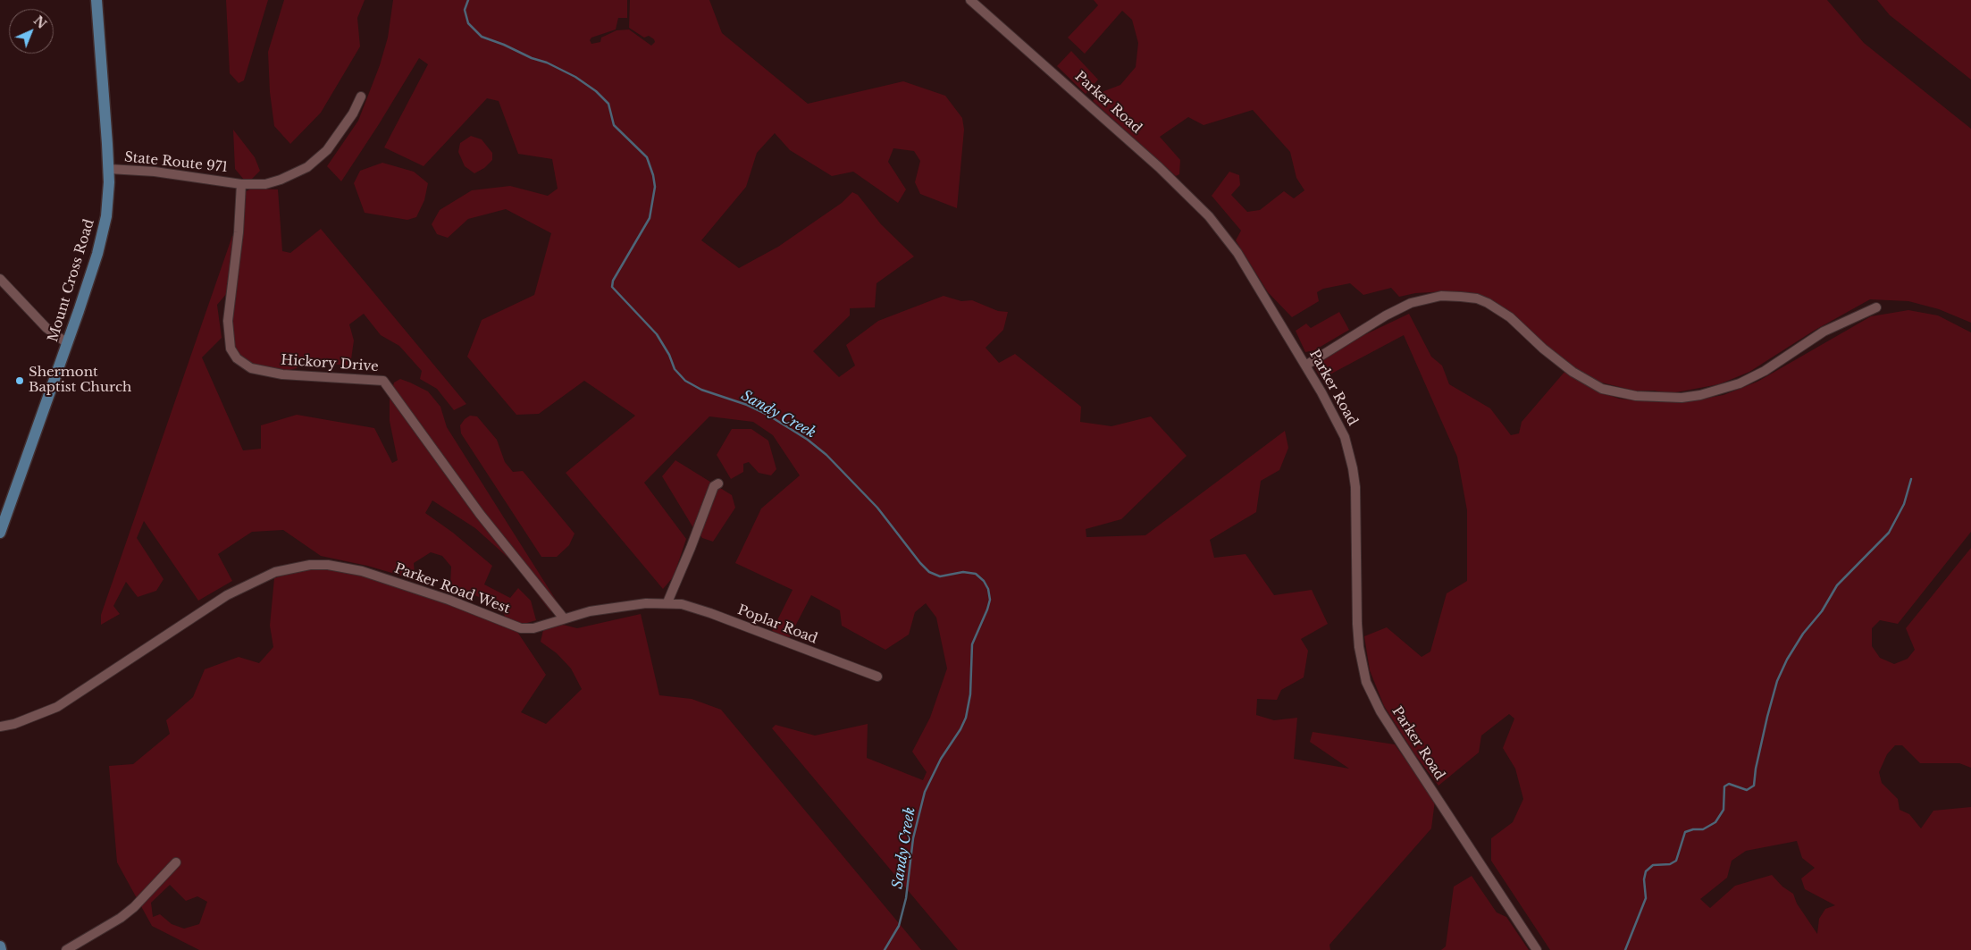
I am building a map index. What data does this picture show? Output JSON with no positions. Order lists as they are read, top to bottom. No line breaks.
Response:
{"streets":{"main road":["Mount Cross Road"],"street":["Parker Road","State Route 971","Hickory Drive","Parker Road West","Poplar Road"]},"crossings":[["State Route 971","Mount Cross Road"],["State Route 971","Hickory Drive"],["Hickory Drive","Parker Road West"],["Parker Road West","Poplar Road"]],"water":["Sandy Creek"],"places":["Shermont Baptist Church"],"north":"top right"}
